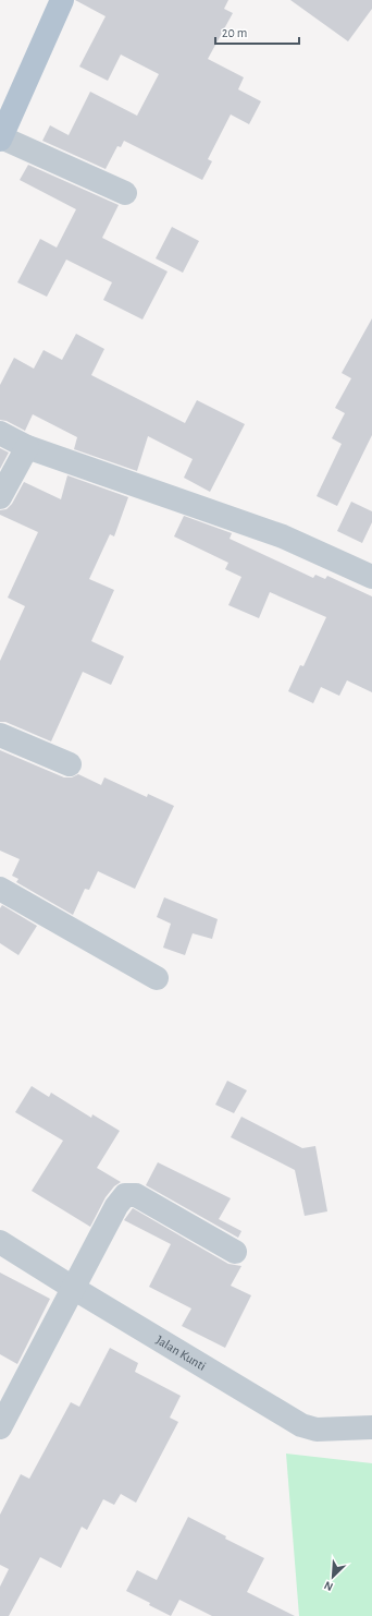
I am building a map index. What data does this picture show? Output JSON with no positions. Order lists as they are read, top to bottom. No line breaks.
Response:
{"streets":{"street":["Jalan Kunti"]},"scale_bar":"20 m","north":"bottom left"}
